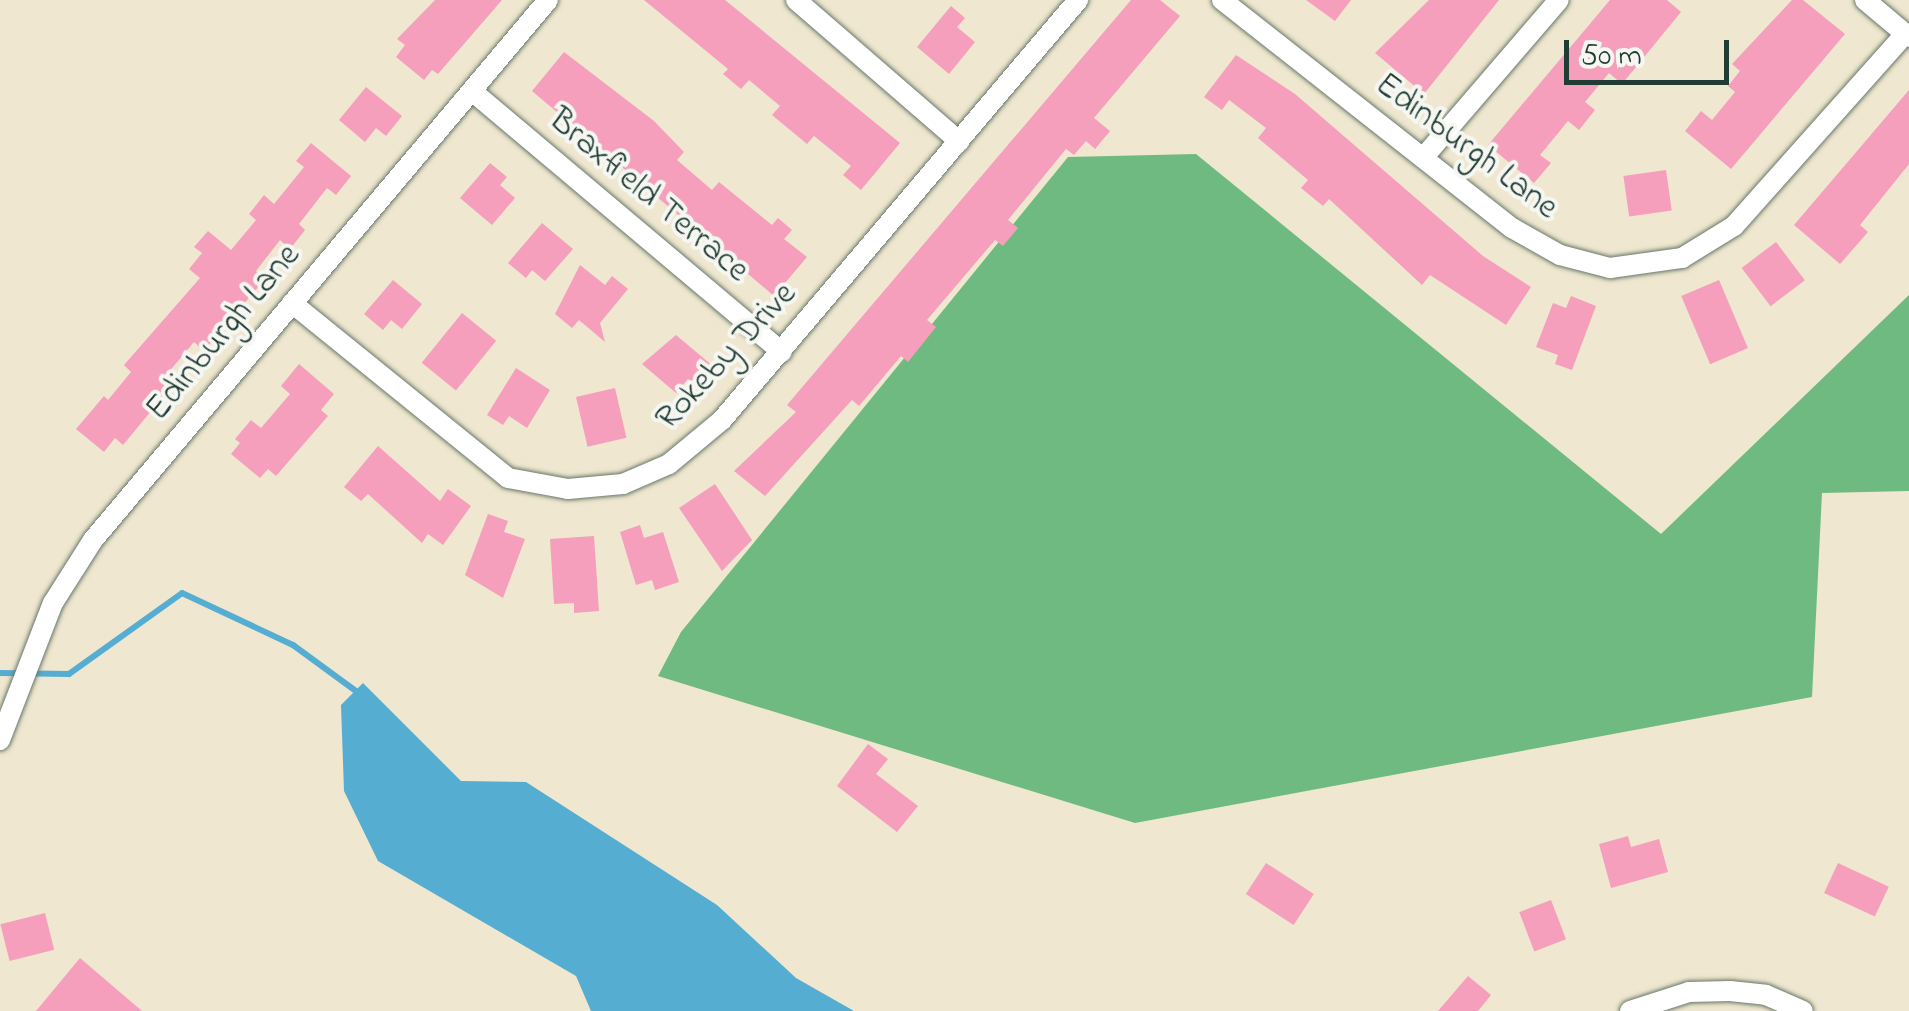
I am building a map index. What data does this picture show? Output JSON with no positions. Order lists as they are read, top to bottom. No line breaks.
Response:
{"streets":{"street":["Edinburgh Lane","Braxfield Terrace","Rokeby Drive"]},"crossings":[["Edinburgh Lane","Braxfield Terrace"],["Edinburgh Lane","Rokeby Drive"],["Braxfield Terrace","Rokeby Drive"]],"scale_bar":"50 m"}
